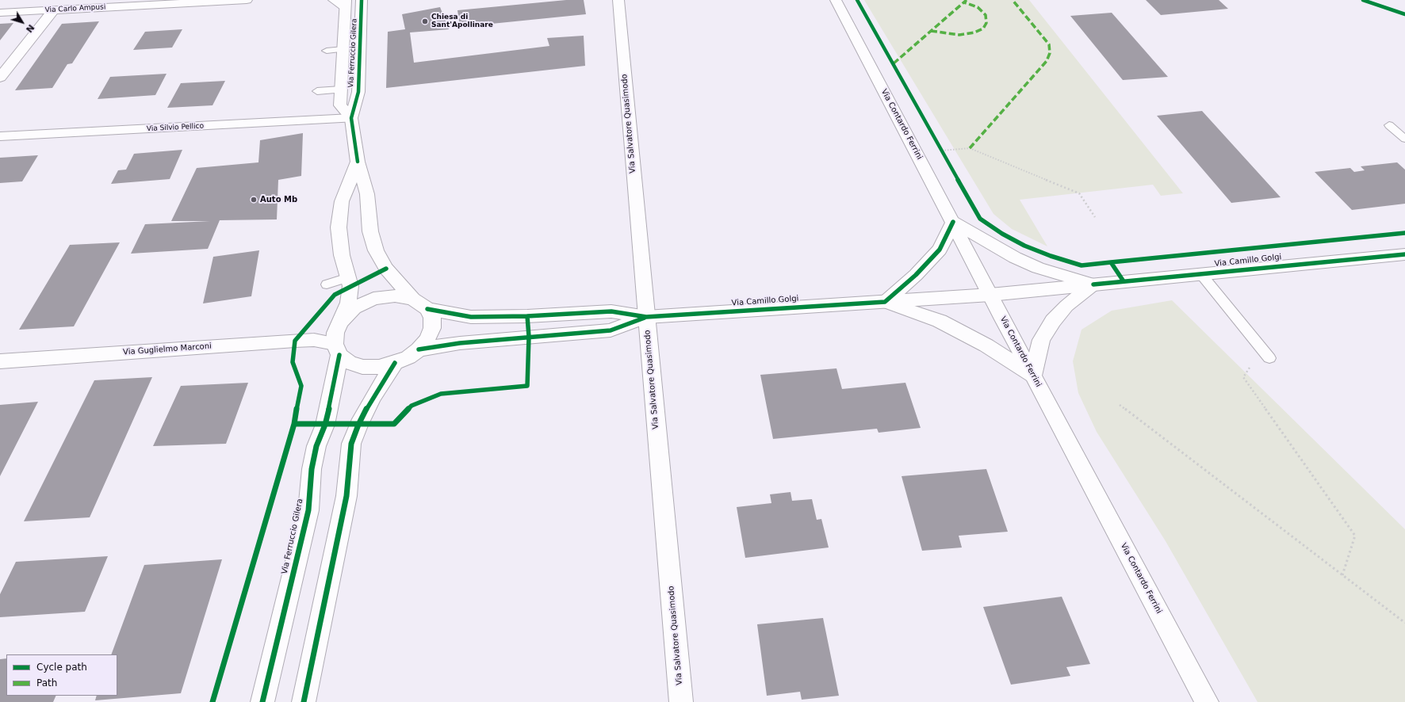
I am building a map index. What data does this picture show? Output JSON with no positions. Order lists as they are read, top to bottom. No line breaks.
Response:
{"streets":{"street":["Via Carlo Ampusi","Via Ferruccio Gilera","Via Salvatore Quasimodo","Via Contardo Ferrini","Via Silvio Pellico","Via Camillo Golgi","Via Guglielmo Marconi"]},"crossings":[["Via Ferruccio Gilera","Via Silvio Pellico"],["Via Ferruccio Gilera","Via Guglielmo Marconi"],["Via Salvatore Quasimodo","Via Camillo Golgi"],["Via Contardo Ferrini","Via Camillo Golgi"]],"places":["Chiesa di Sant'Apollinare","Auto Mb"],"legend":["Cycle path","Path"],"north":"bottom right"}
